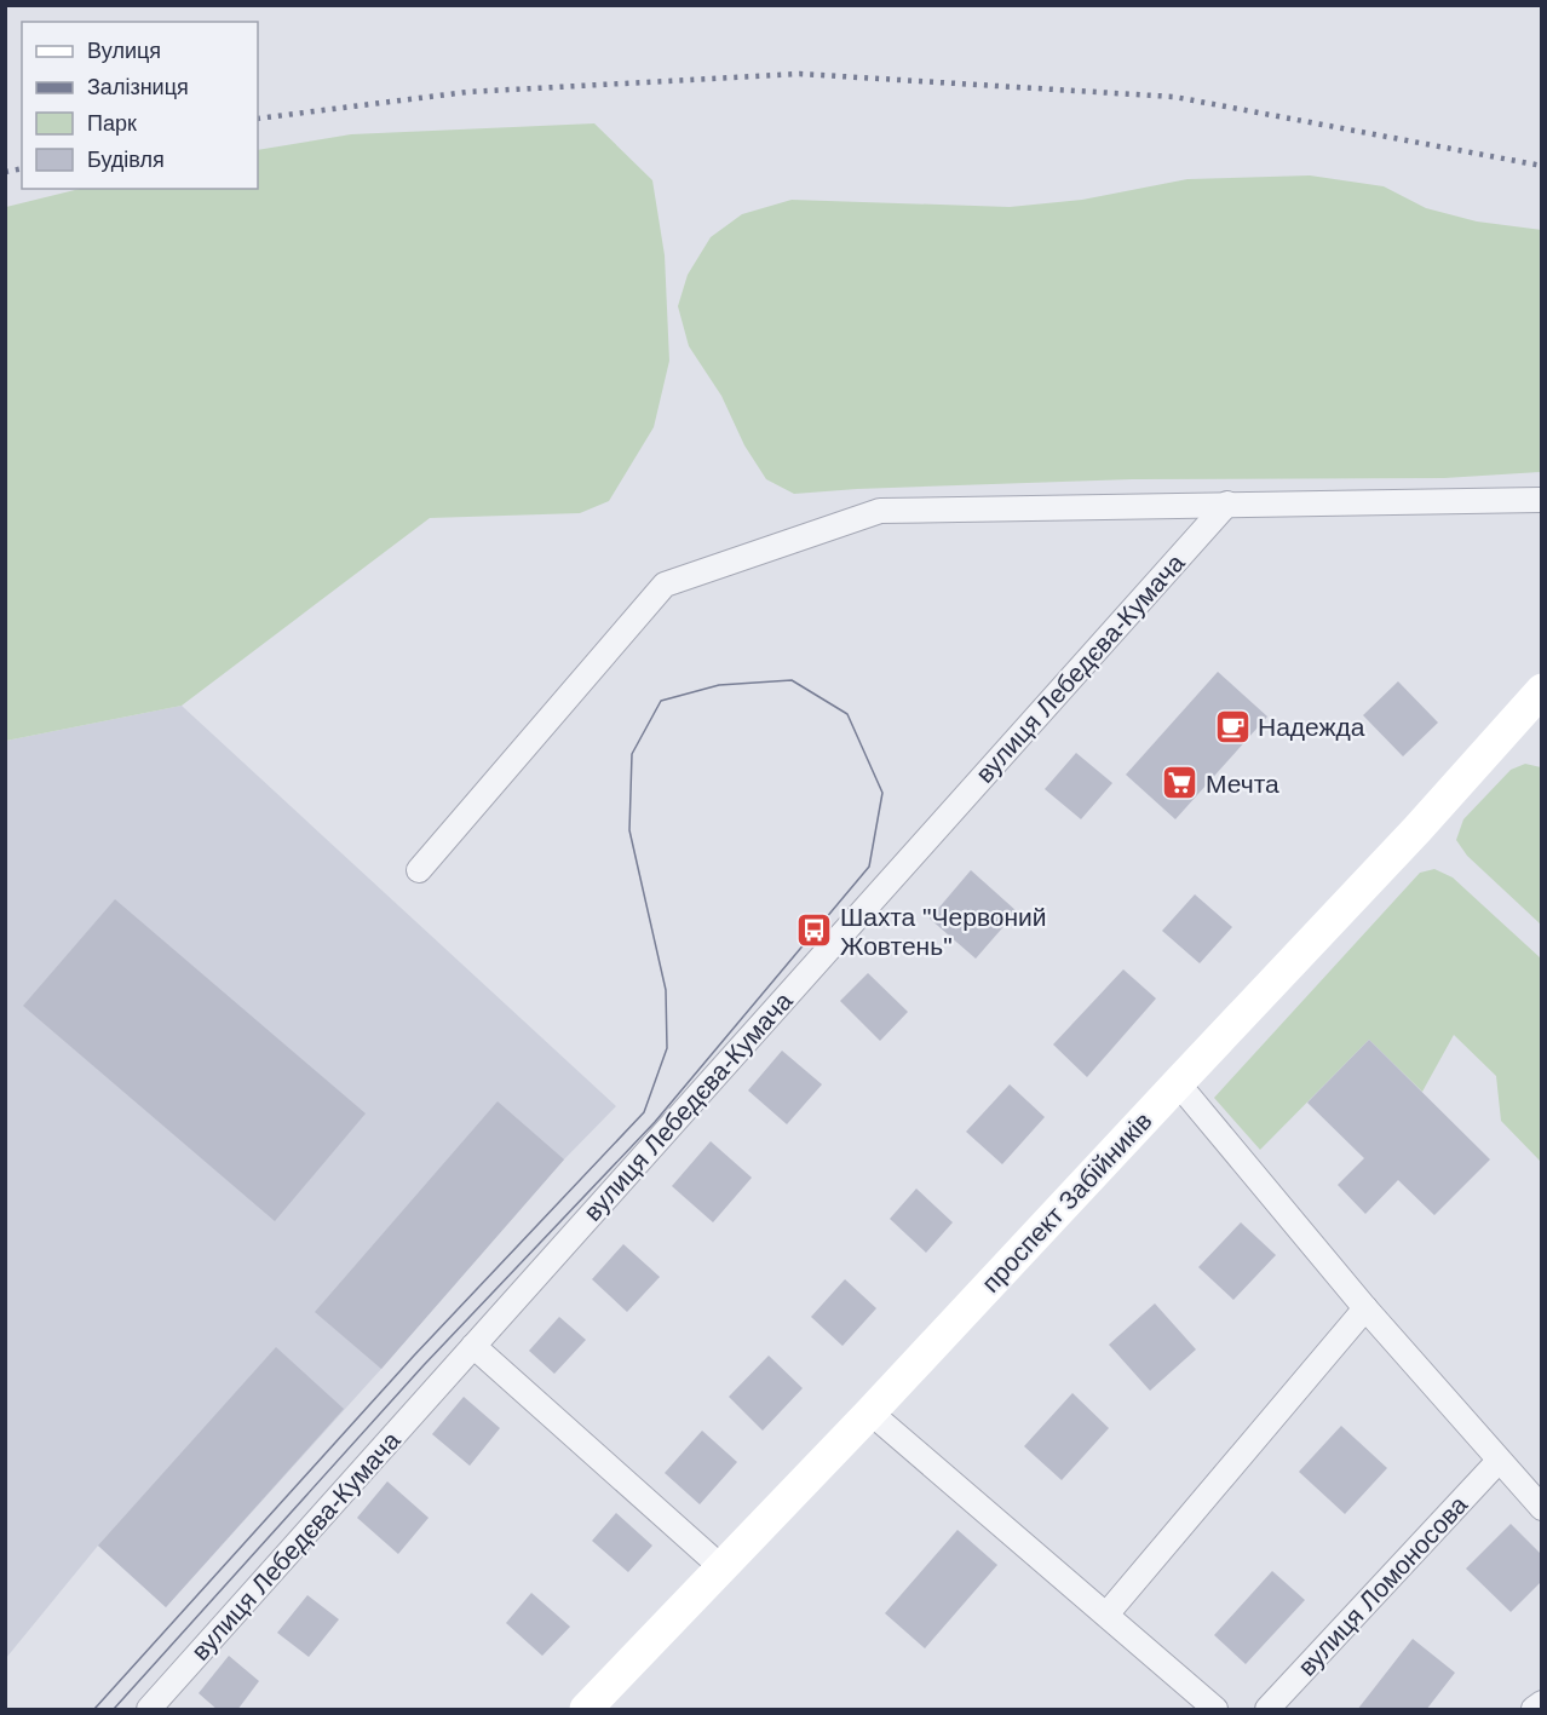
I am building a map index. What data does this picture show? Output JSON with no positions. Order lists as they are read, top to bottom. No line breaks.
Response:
{"streets":{"main road":["проспект Забійників"],"street":["вулиця Лебедєва-Кумача","вулиця Ломоносова"]},"places":{"cafe":["Надежда"],"supermarket":["Мечта"],"bus stop":["Шахта \"Червоний Жовтень\""]},"legend":["Вулиця","Залізниця","Парк","Будівля"]}
